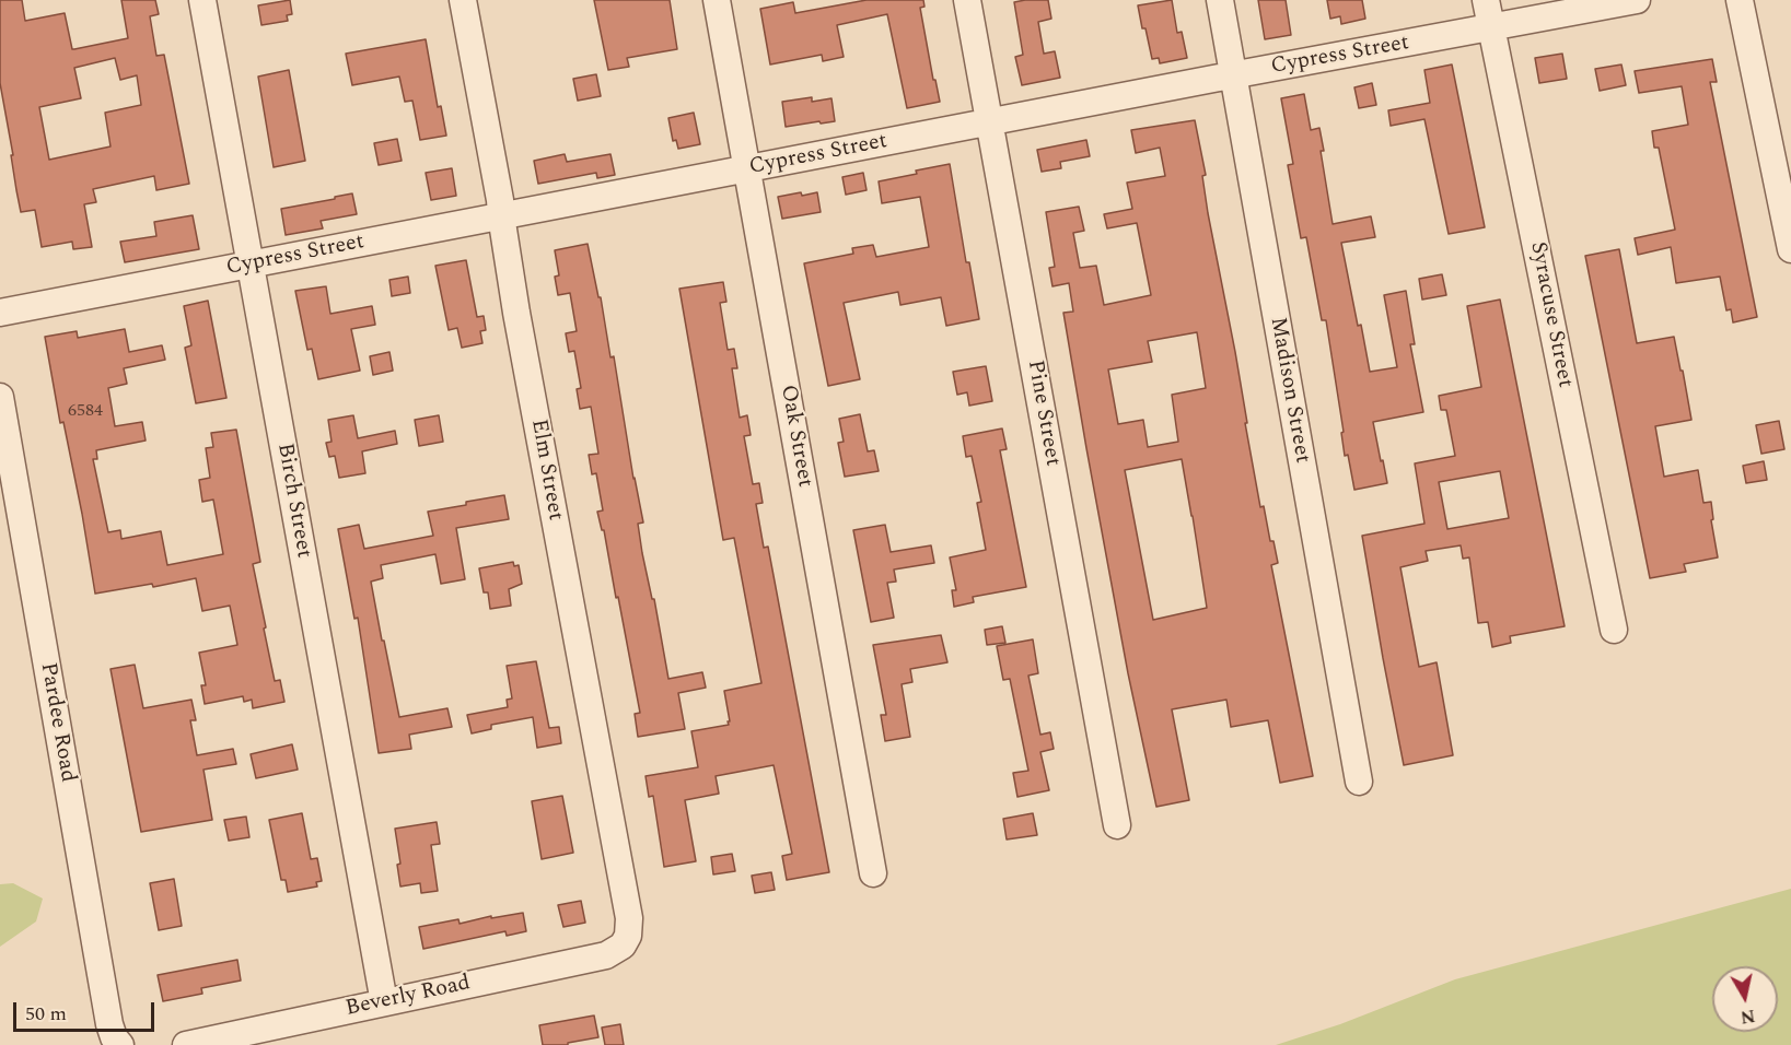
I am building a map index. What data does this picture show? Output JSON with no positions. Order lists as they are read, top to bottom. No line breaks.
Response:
{"streets":{"street":["Cypress Street","Syracuse Street","Madison Street","Pine Street","Oak Street","Elm Street","Birch Street","Pardee Road","Beverly Road"]},"crossings":[["Cypress Street","Syracuse Street"],["Cypress Street","Madison Street"],["Cypress Street","Pine Street"],["Cypress Street","Oak Street"],["Cypress Street","Elm Street"],["Cypress Street","Birch Street"],["Elm Street","Beverly Road"],["Birch Street","Beverly Road"]],"house_numbers":["6584"],"scale_bar":"50 m","north":"bottom"}
